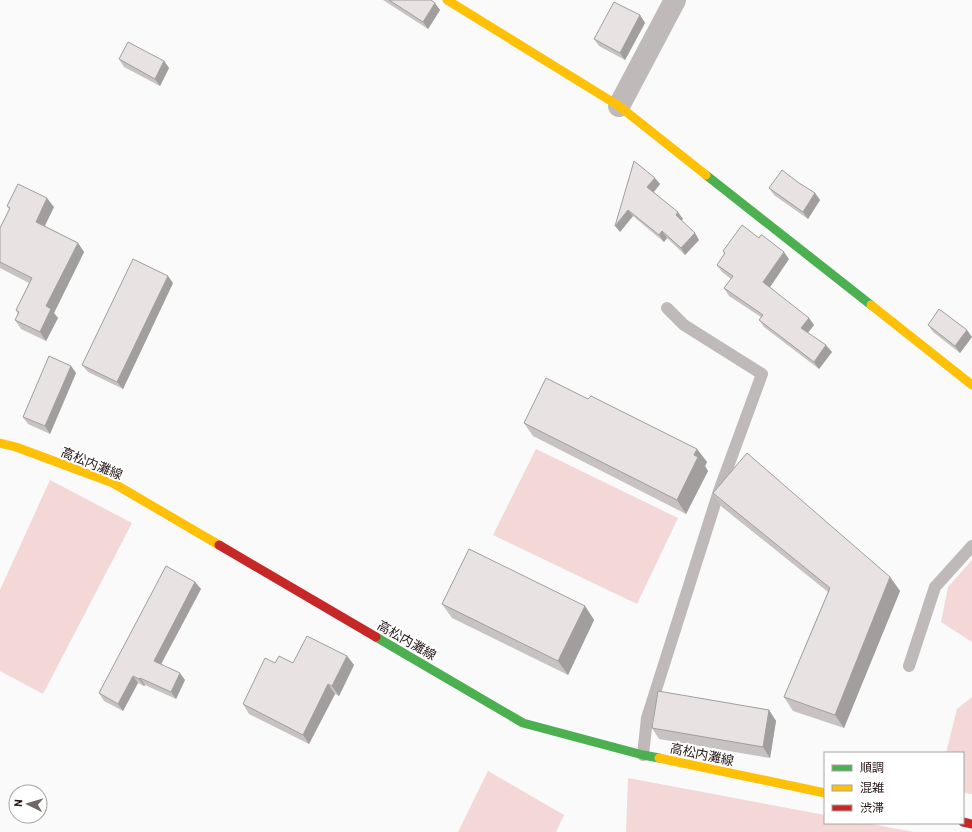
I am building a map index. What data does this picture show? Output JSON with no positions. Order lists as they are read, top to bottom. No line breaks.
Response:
{"streets":{"main road":["高松内灘線"]},"legend":["順調","混雑","渋滞"],"north":"left"}
